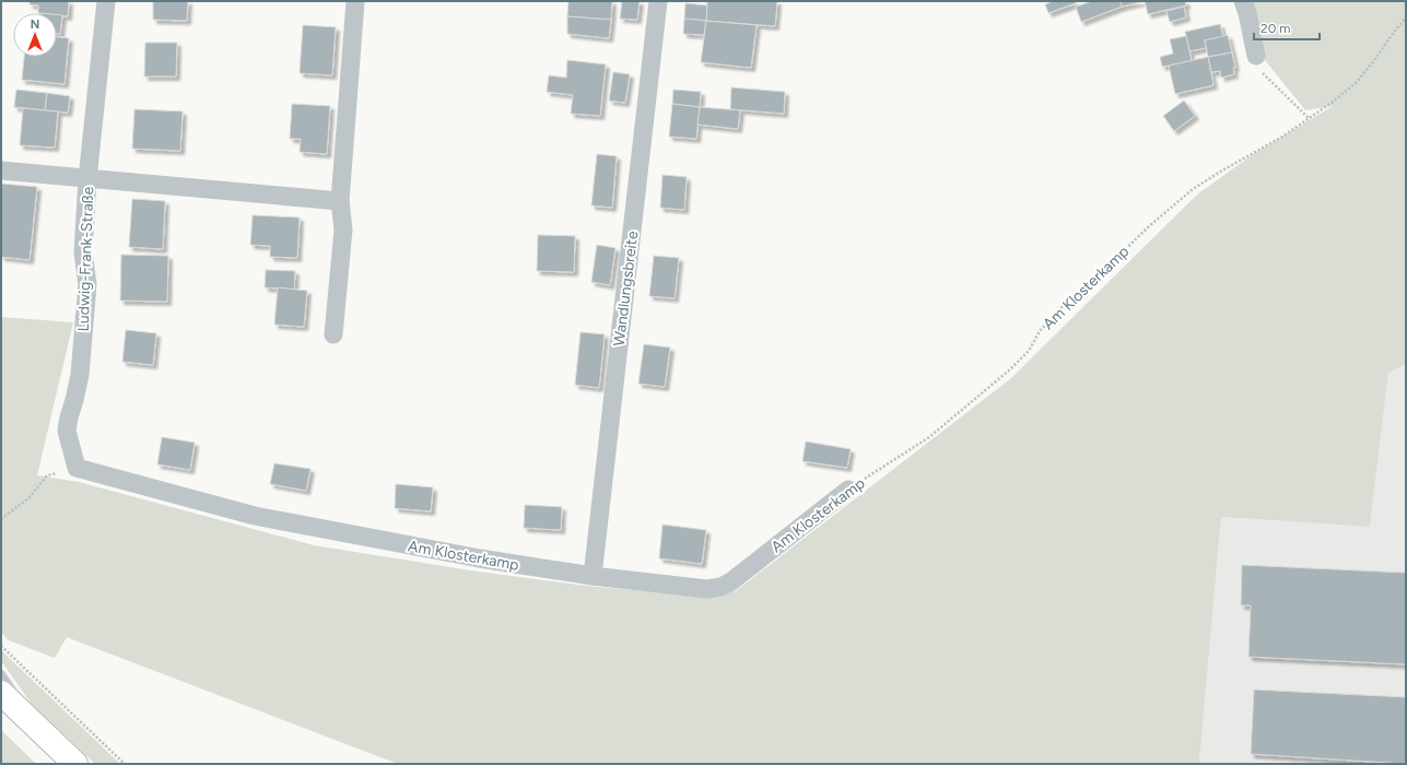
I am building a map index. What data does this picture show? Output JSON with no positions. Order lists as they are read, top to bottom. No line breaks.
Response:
{"streets":{"street":["Ludwig-Frank-Straße","Am Klosterkamp","Wandlungsbreite"]},"crossings":[["Ludwig-Frank-Straße","Am Klosterkamp"],["Am Klosterkamp","Wandlungsbreite"]],"scale_bar":"20 m","north":"top"}
